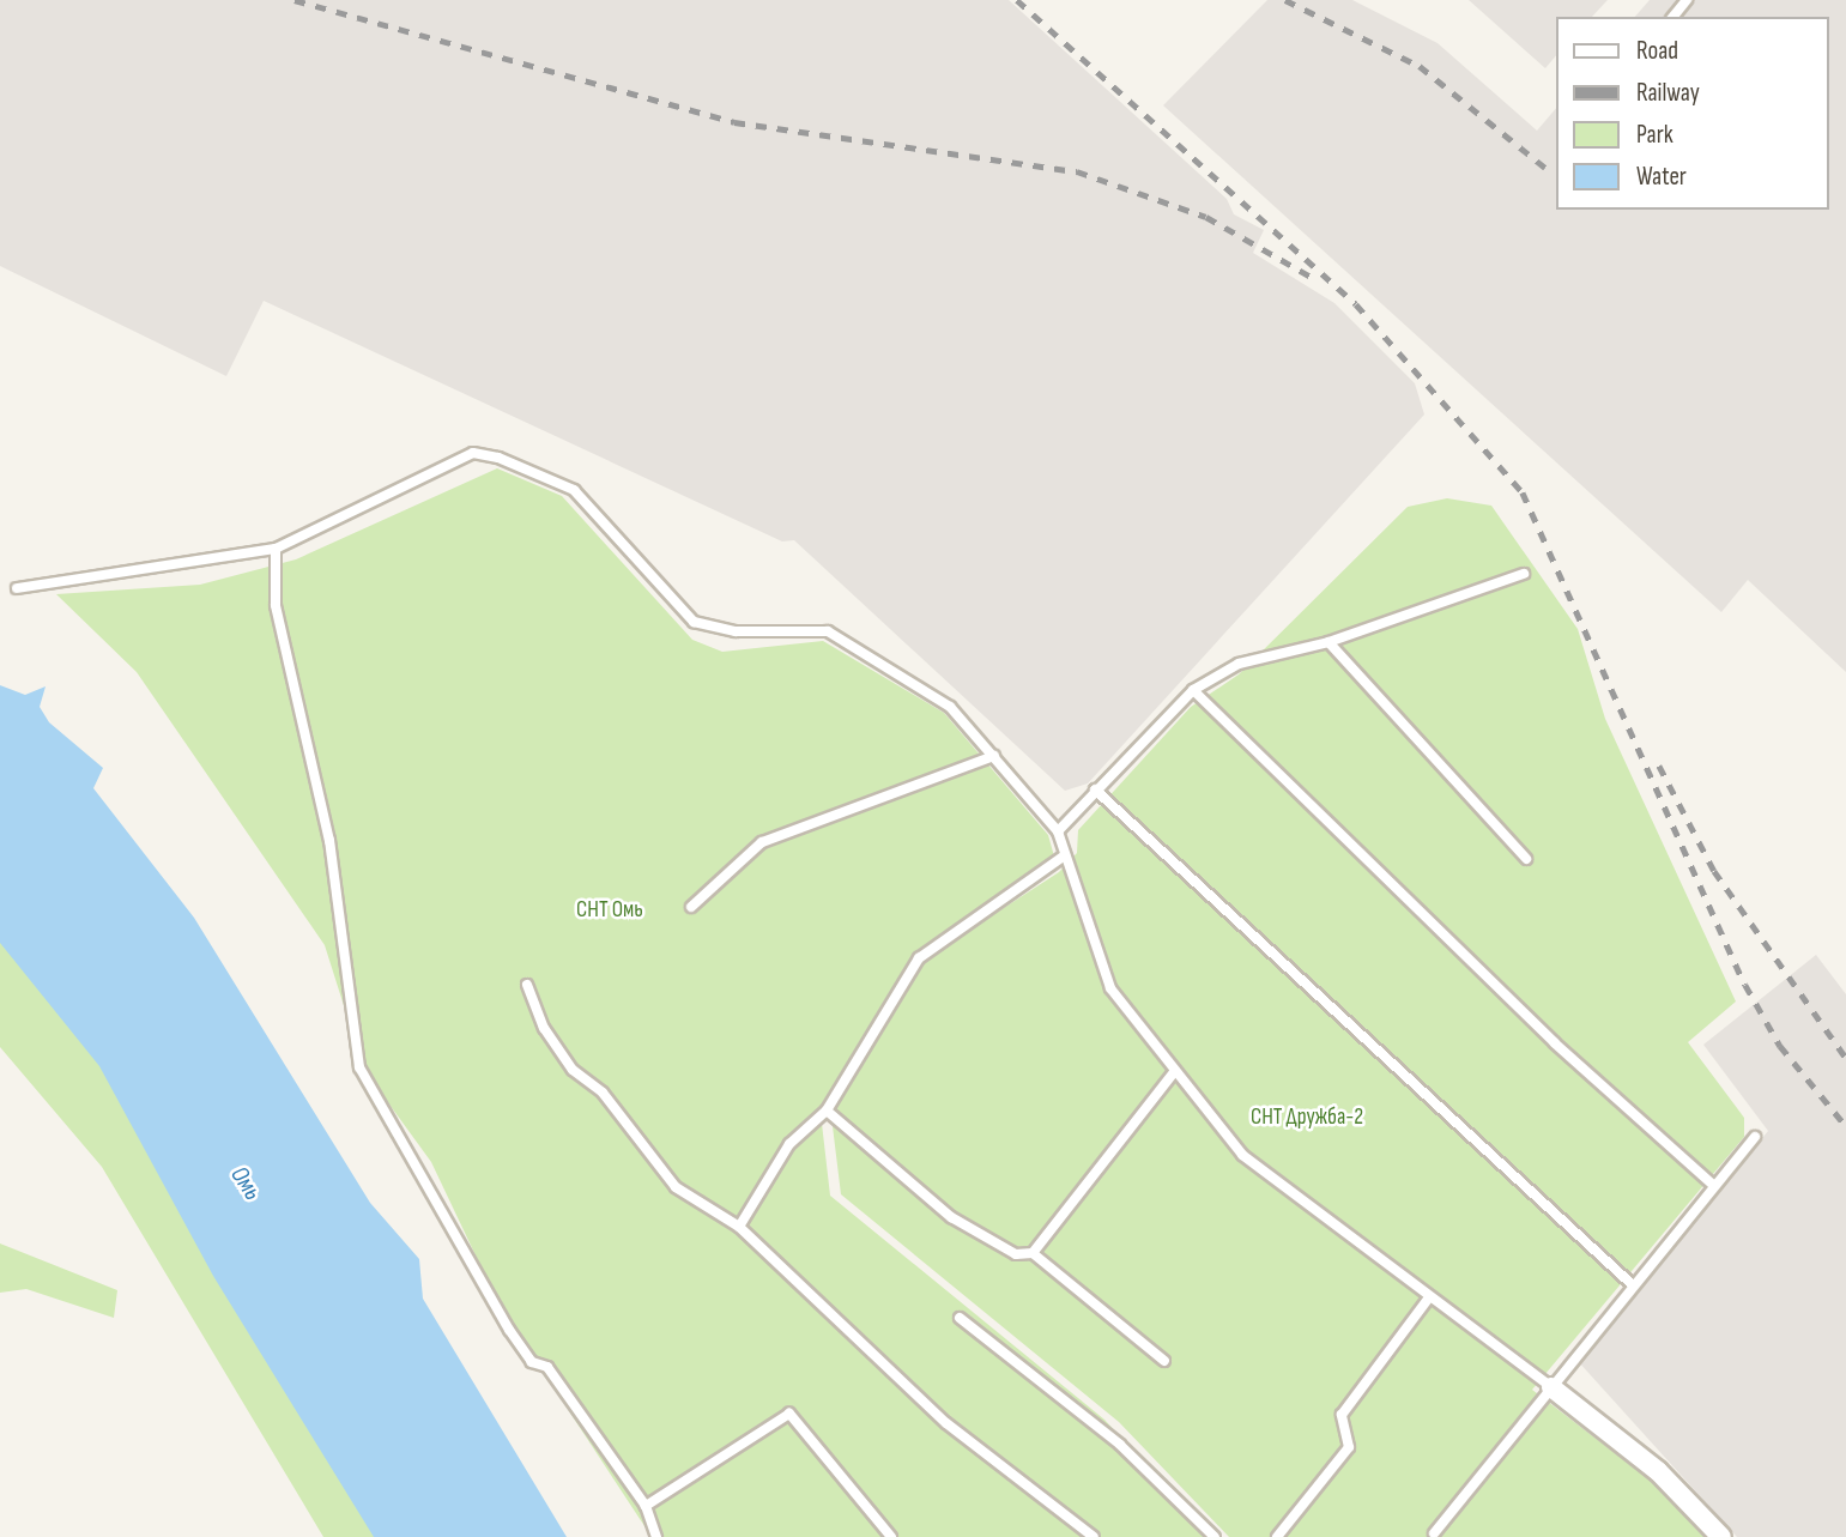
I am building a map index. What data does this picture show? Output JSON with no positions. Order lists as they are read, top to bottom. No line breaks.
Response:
{"water":["Омь"],"parks":["СНТ Омь","СНТ Дружба-2"],"legend":["Road","Railway","Park","Water"]}
